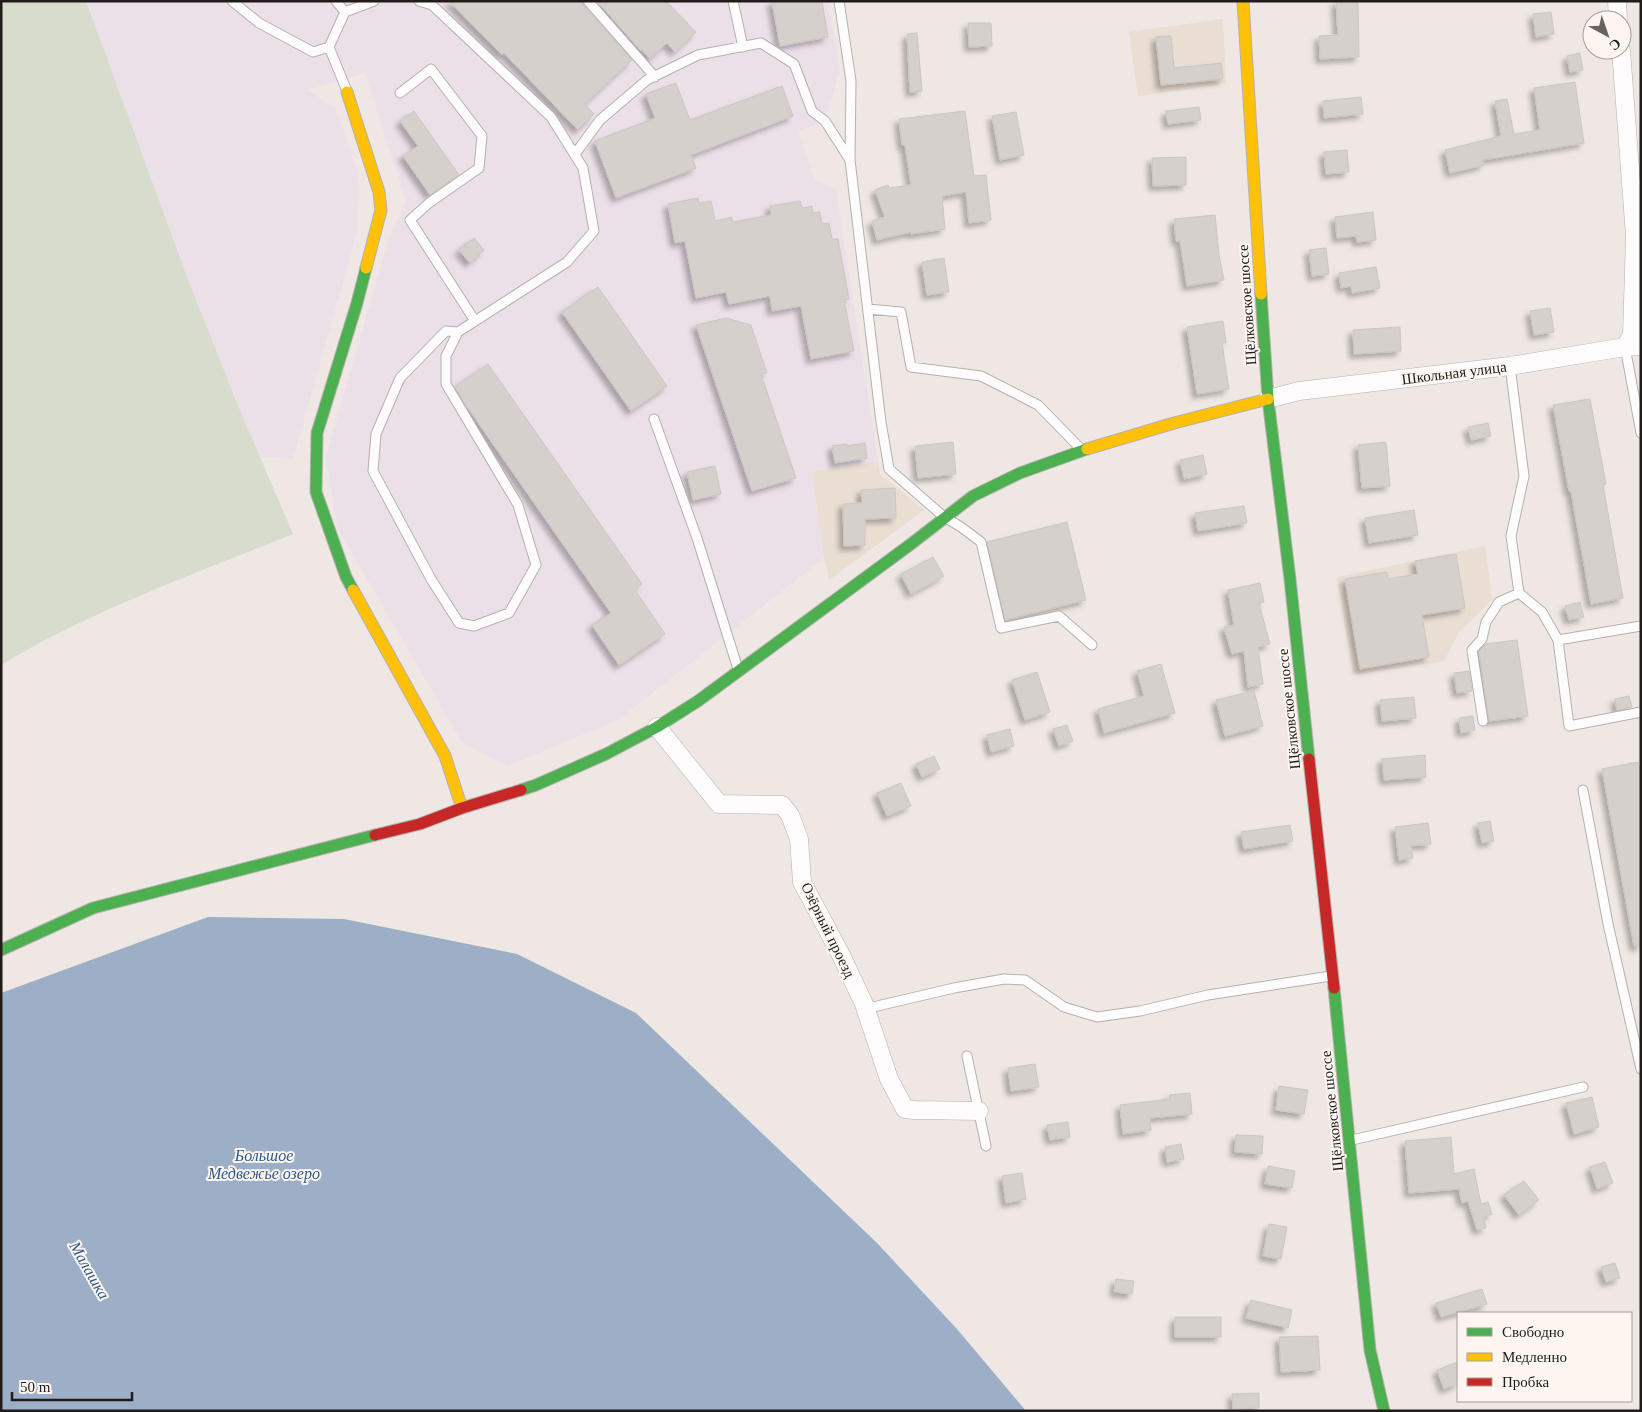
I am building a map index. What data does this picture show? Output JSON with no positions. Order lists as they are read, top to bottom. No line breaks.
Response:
{"streets":{"main road":["Щёлковское шоссе"],"street":["Школьная улица","Озёрный проезд"]},"crossings":[["Щёлковское шоссе","Школьная улица"]],"water":["Большое Медвежье озеро","Малашка"],"legend":["Свободно","Медленно","Пробка"],"scale_bar":"50 m","north":"bottom right"}
